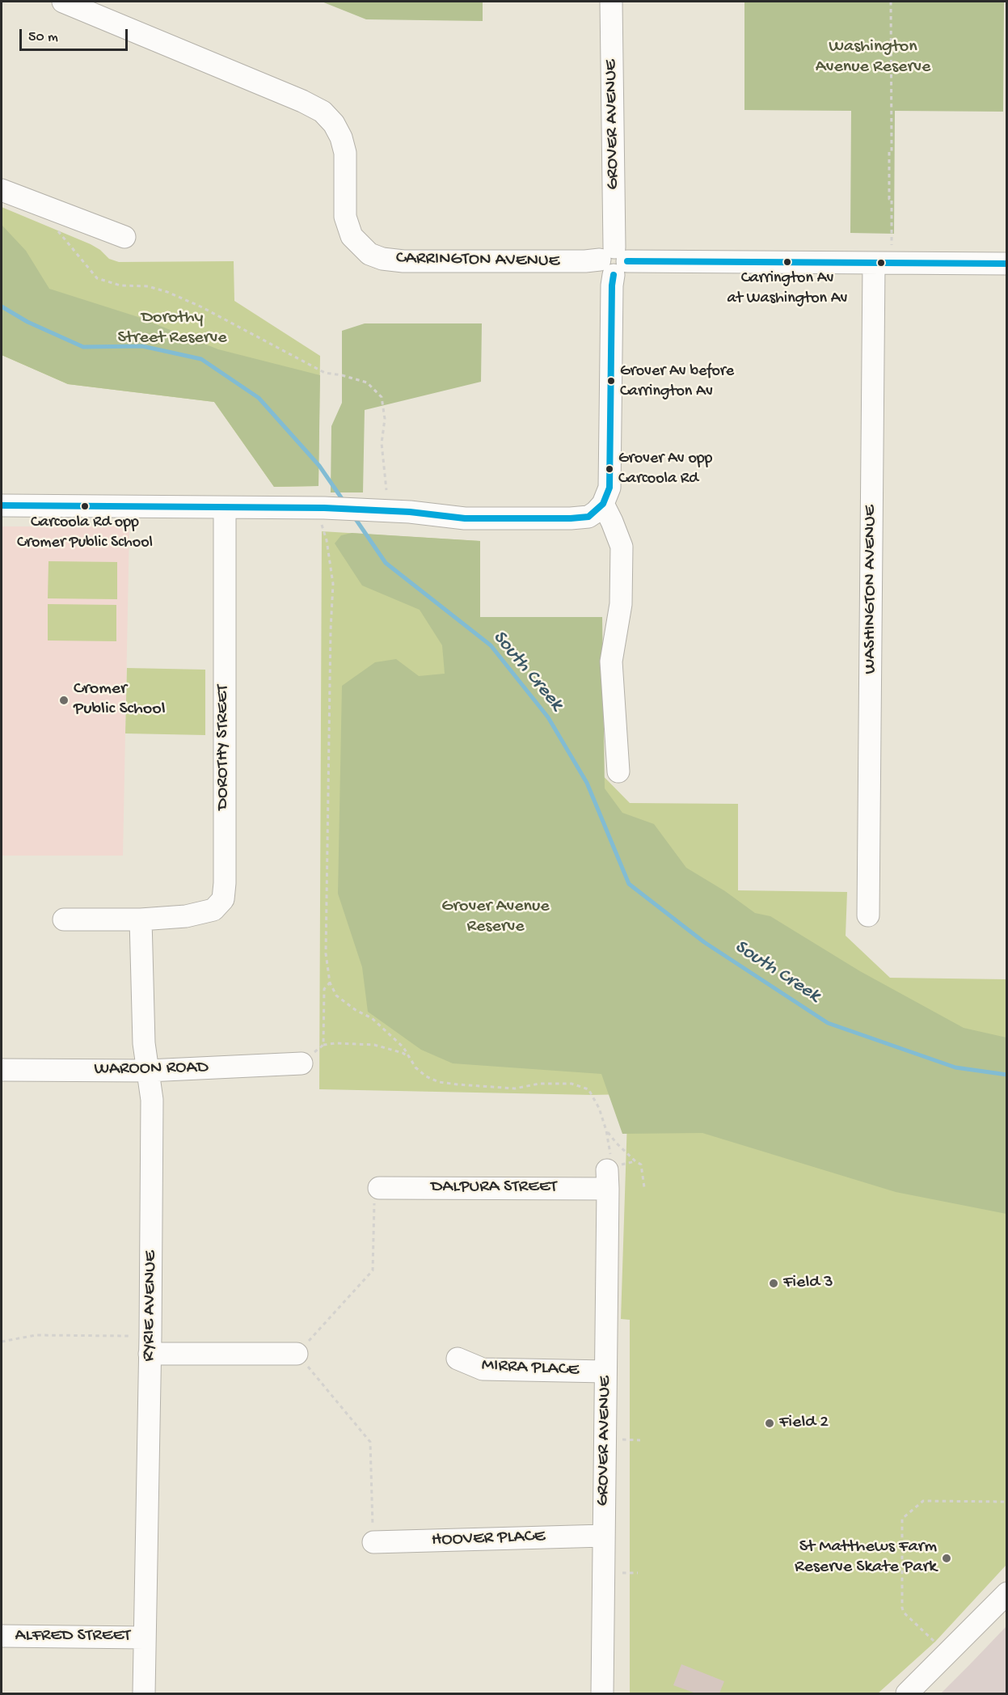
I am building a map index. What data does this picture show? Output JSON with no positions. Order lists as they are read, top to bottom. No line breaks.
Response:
{"streets":{"street":["GROVER AVENUE","CARRINGTON AVENUE","WASHINGTON AVENUE","DOROTHY STREET","WAROON ROAD","DALPURA STREET","RYRIE AVENUE","MIRRA PLACE","HOOVER PLACE","ALFRED STREET"]},"crossings":[["GROVER AVENUE","CARRINGTON AVENUE"],["GROVER AVENUE","DALPURA STREET"],["GROVER AVENUE","MIRRA PLACE"],["GROVER AVENUE","HOOVER PLACE"],["CARRINGTON AVENUE","WASHINGTON AVENUE"],["DOROTHY STREET","RYRIE AVENUE"],["WAROON ROAD","RYRIE AVENUE"],["RYRIE AVENUE","ALFRED STREET"]],"water":["South Creek"],"parks":["Washington Avenue Reserve","Dorothy Street Reserve","Grover Avenue Reserve"],"places":["Carrington Av at Washington Av","Grover Av before Carrington Av","Grover Av opp Carcoola Rd","Carcoola Rd opp Cromer Public School","Cromer Public School","Field 3","Field 2","St Matthews Farm Reserve Skate Park"],"scale_bar":"50 m"}
